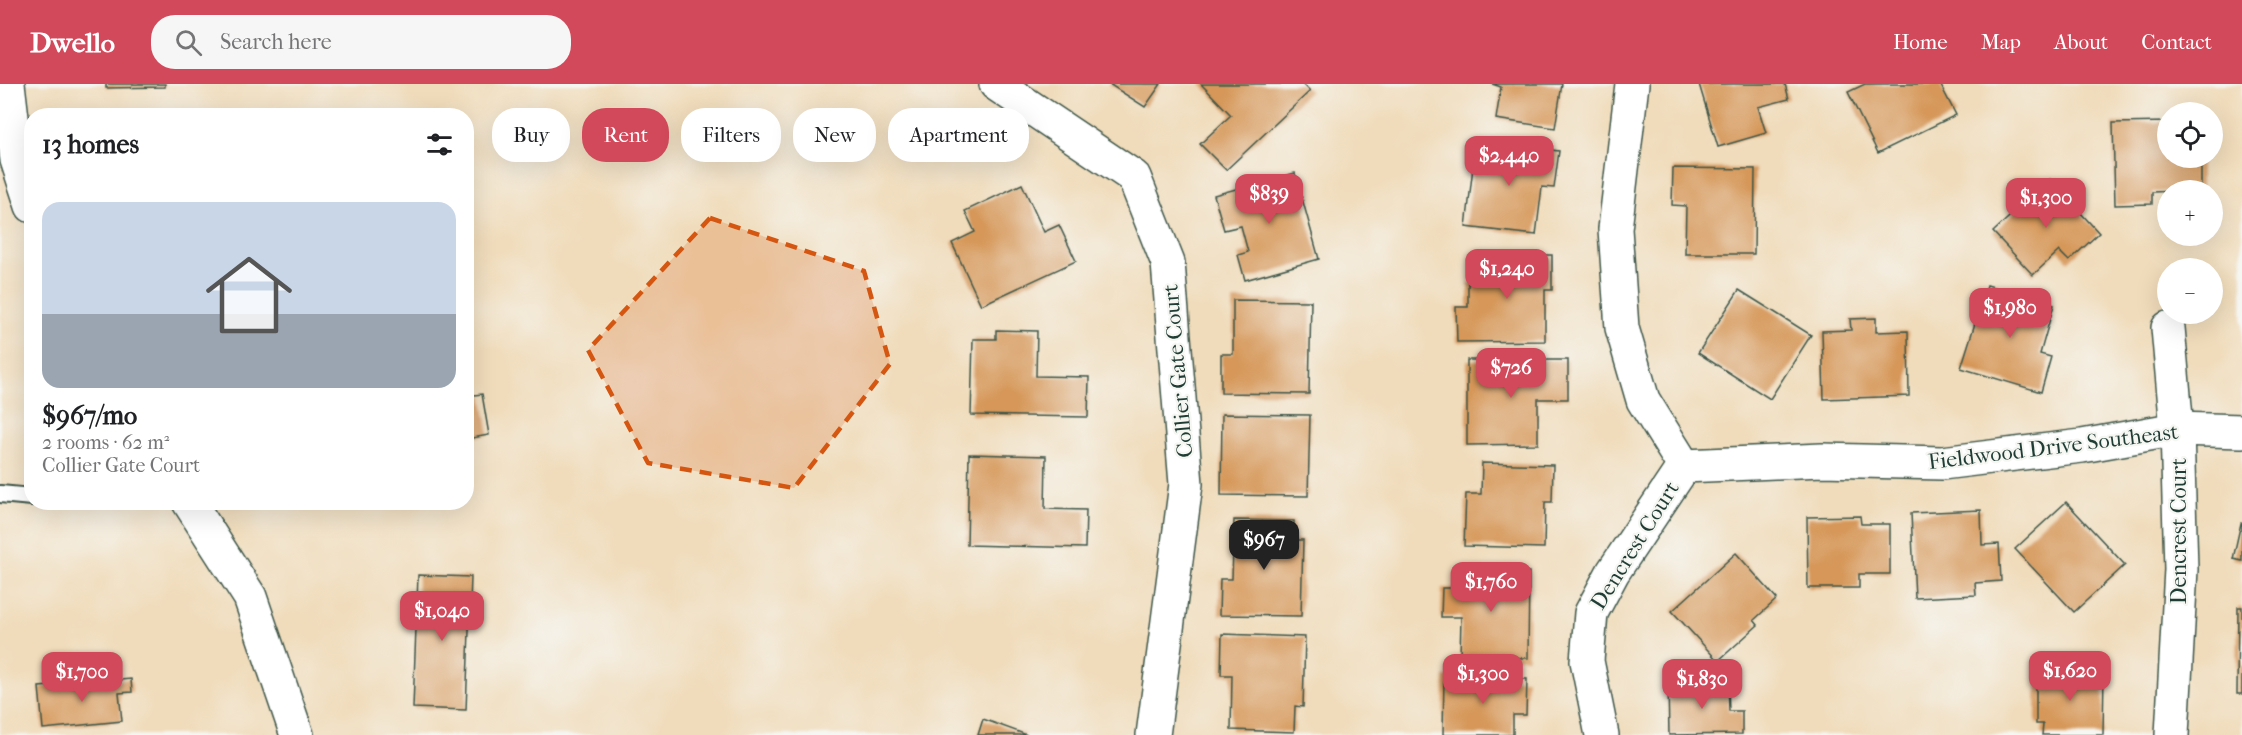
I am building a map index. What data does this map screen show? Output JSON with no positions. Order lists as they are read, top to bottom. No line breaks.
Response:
{"streets":{"street":["Collier Gate Court","Fieldwood Drive Southeast","Dencrest Court"]},"crossings":[["Fieldwood Drive Southeast","Dencrest Court"]],"page":{"header":"Dwello","search":"Search here","nav":["Home","Map","About","Contact"],"map_buttons":["+","−"],"chip":["Buy","Rent","Filters","New","Apartment"],"heading":"13 homes","price":["$2,440","$839","$1,300","$1,240","$1,980","$726","$967","$1,760","$1,040","$1,620","$1,700","$1,300","$1,830"],"list":[{"name":"$967/mo","note":"2 rooms · 62 m² · Collier Gate Court"}]}}
